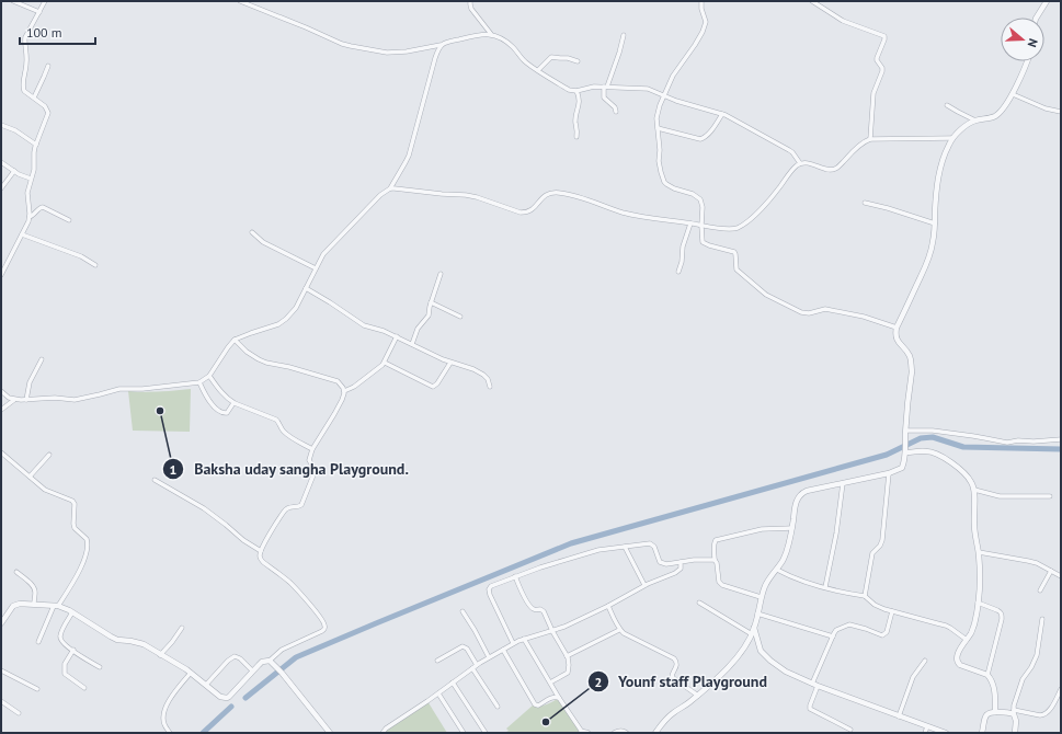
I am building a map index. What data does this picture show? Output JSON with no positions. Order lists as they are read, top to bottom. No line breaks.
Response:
{"places":["Baksha uday sangha Playground.","Younf staff Playground"],"scale_bar":"100 m","north":"right"}
